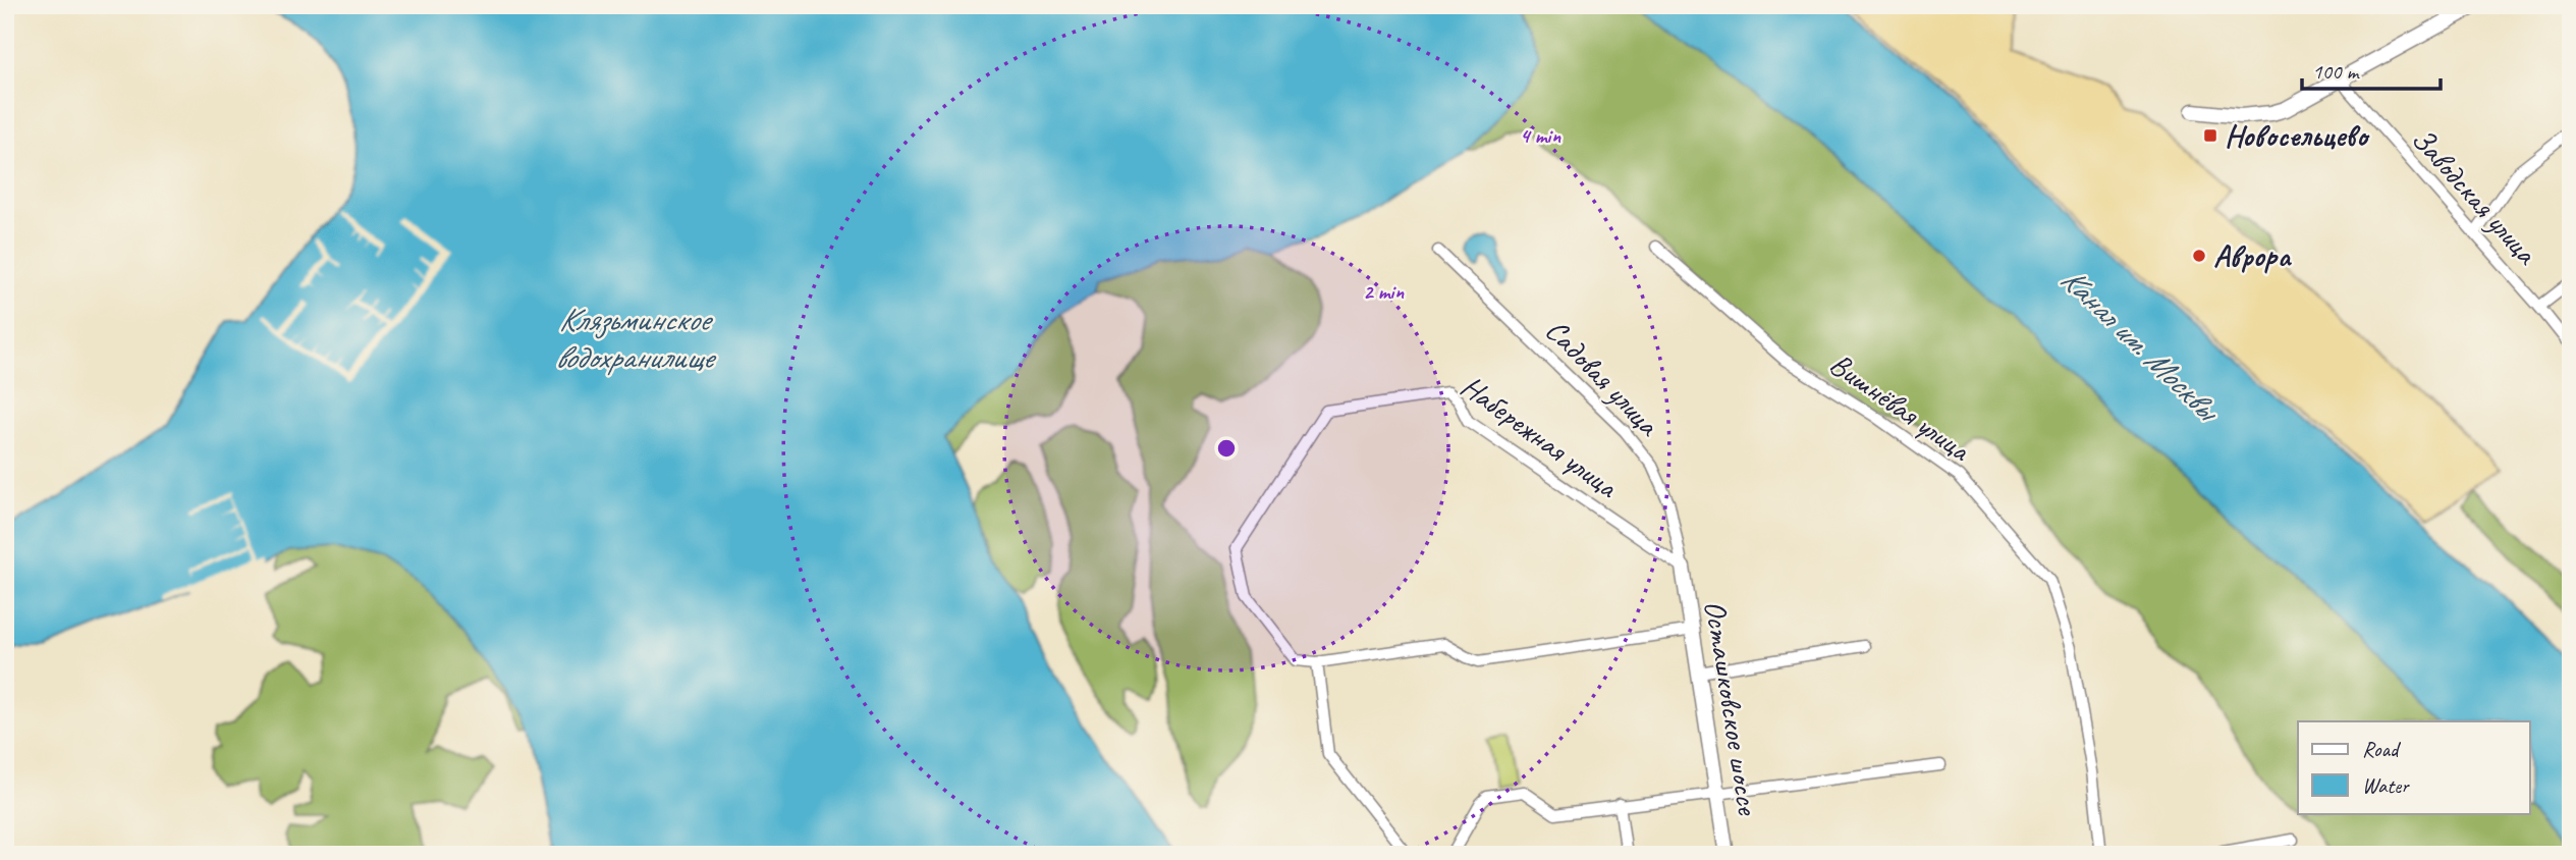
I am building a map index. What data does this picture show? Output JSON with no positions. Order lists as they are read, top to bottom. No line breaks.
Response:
{"streets":{"street":["Заводская улица","Садовая улица","Вишнёвая улица","Набережная улица","Осташковское шоссе"]},"crossings":[["Садовая улица","Набережная улица"],["Садовая улица","Осташковское шоссе"],["Набережная улица","Осташковское шоссе"]],"water":["Клязьминское водохранилище","Канал им. Москвы"],"places":{"transit":["Новосельцево"],"other":["Аврора"]},"legend":["Road","Water"],"scale_bar":"100 m","rings":["4 min","2 min"]}
